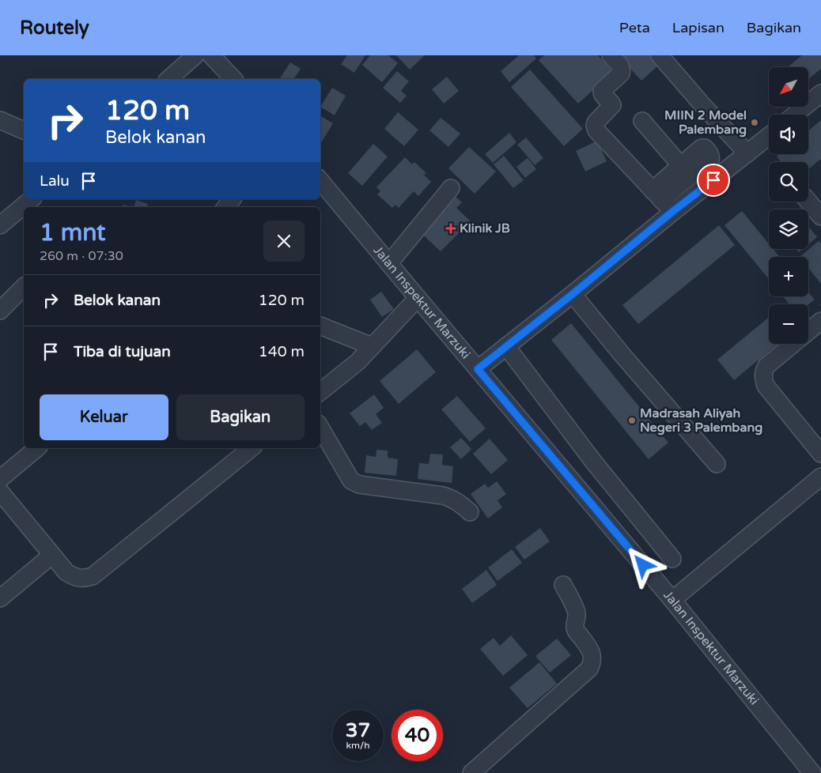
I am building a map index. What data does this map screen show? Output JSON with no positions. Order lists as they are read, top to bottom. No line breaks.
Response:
{"streets":{"street":["Jalan Inspektur Marzuki"]},"places":{"other":["MIIN 2 Model Palembang","Madrasah Aliyah Negeri 3 Palembang"],"health":["Klinik JB"]},"north":"bottom left","page":{"header":"Routely","nav":["Peta","Lapisan","Bagikan"],"map_buttons":["+","−"],"turn":["120 m","Belok kanan"],"then":"Lalu","heading":["1 mnt","260 m · 07:30"],"list":[{"name":"Belok kanan","value":"120 m"},{"name":"Tiba di tujuan","value":"140 m"}],"buttons":["Keluar","Bagikan"],"speed":"37 km/h","limit":"40"}}
